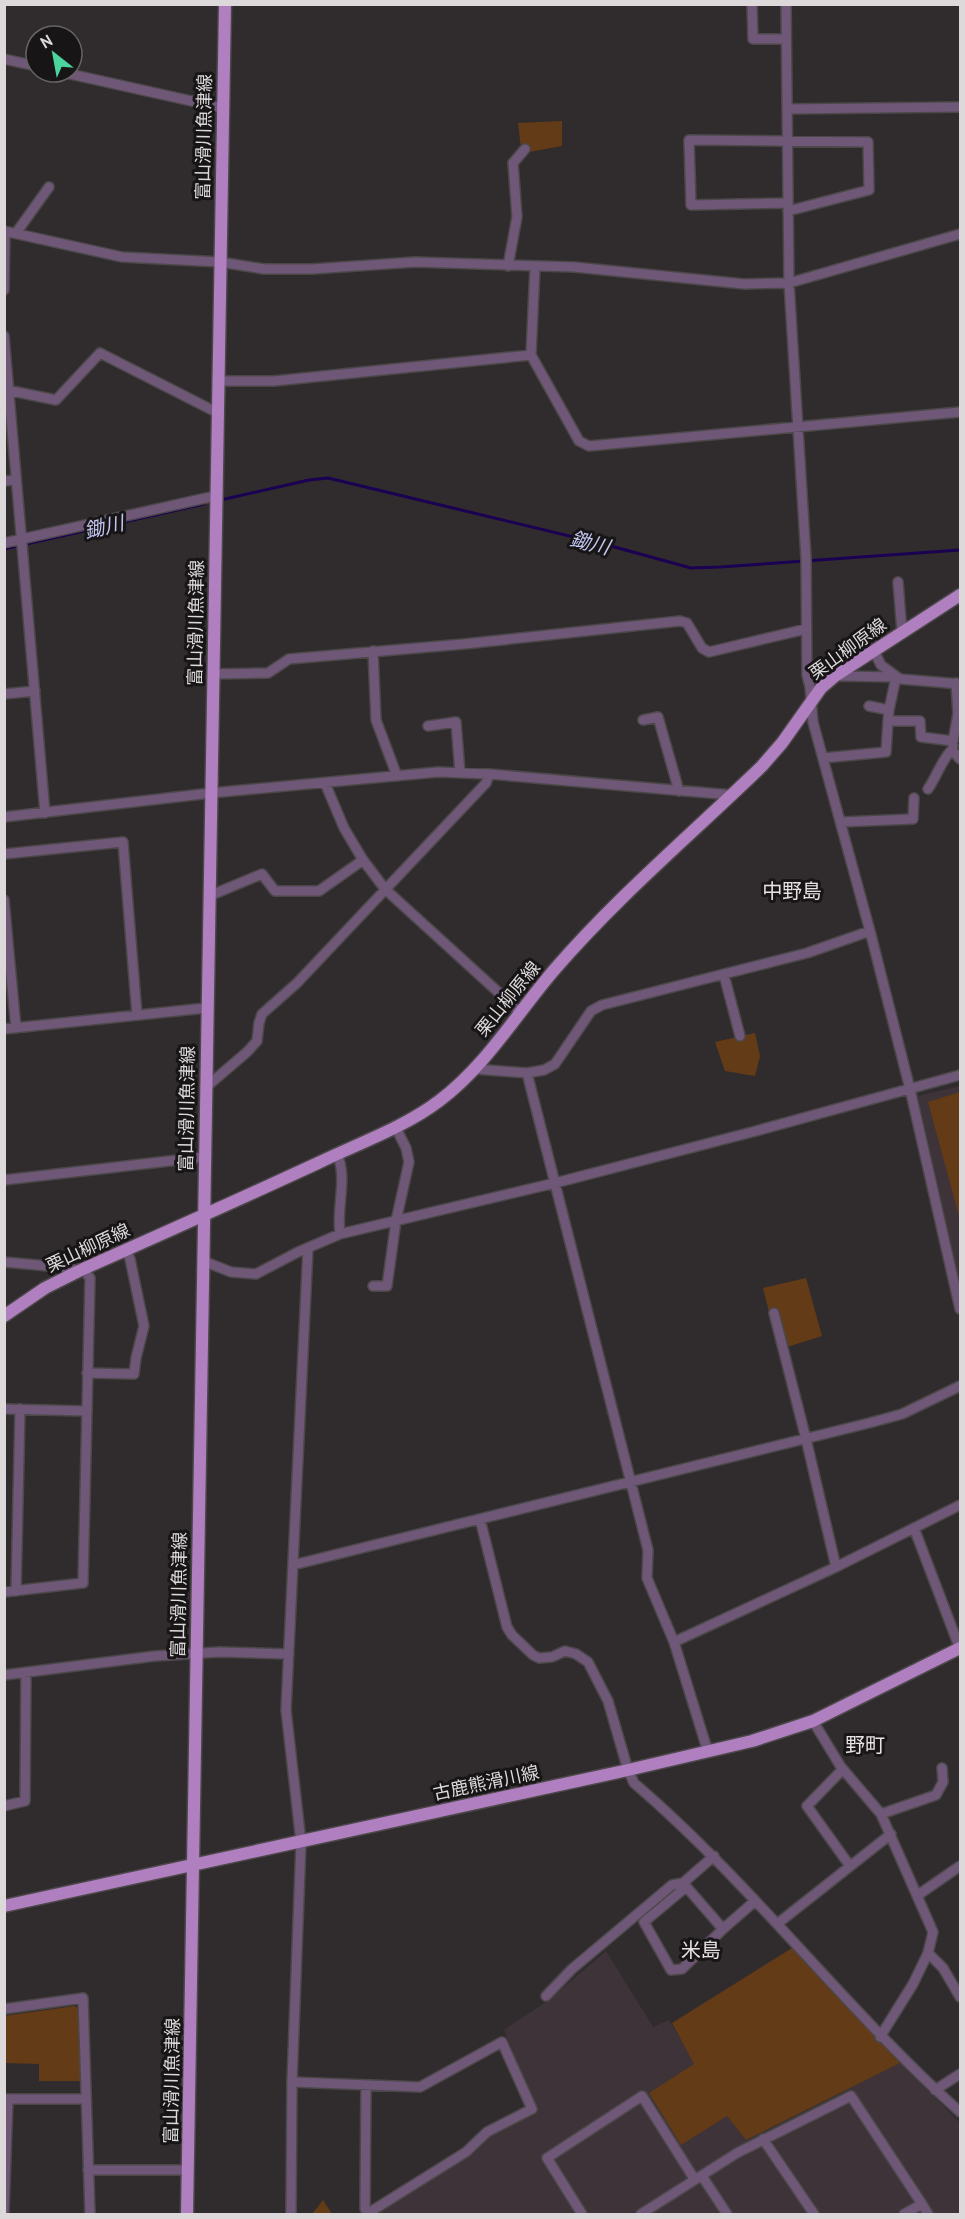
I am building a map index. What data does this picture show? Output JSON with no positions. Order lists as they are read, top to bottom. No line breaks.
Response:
{"streets":{"main road":["富山滑川魚津線","栗山柳原線","古鹿熊滑川線"]},"crossings":[["富山滑川魚津線","栗山柳原線"],["富山滑川魚津線","古鹿熊滑川線"]],"districts":["中野島","野町","米島"],"water":["鋤川"],"north":"top left"}
